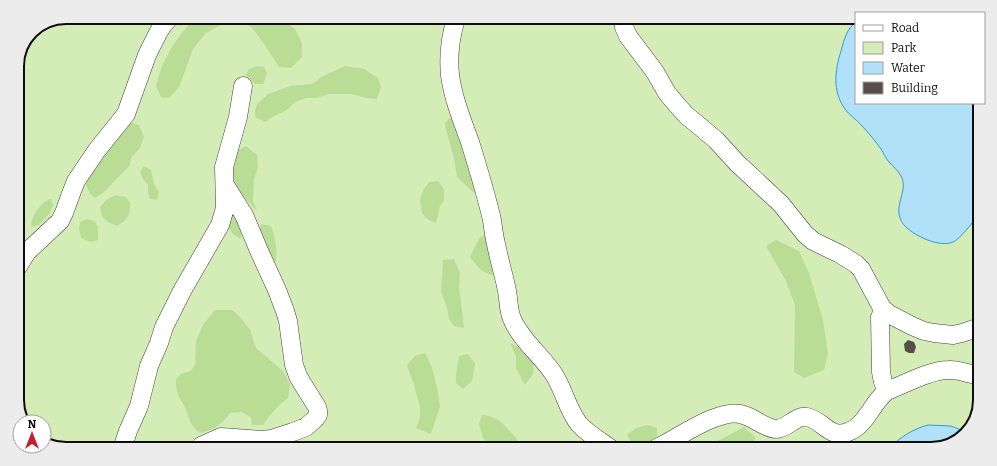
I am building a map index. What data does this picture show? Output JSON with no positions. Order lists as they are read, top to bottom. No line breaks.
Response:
{"legend":["Road","Park","Water","Building"],"north":"top"}
